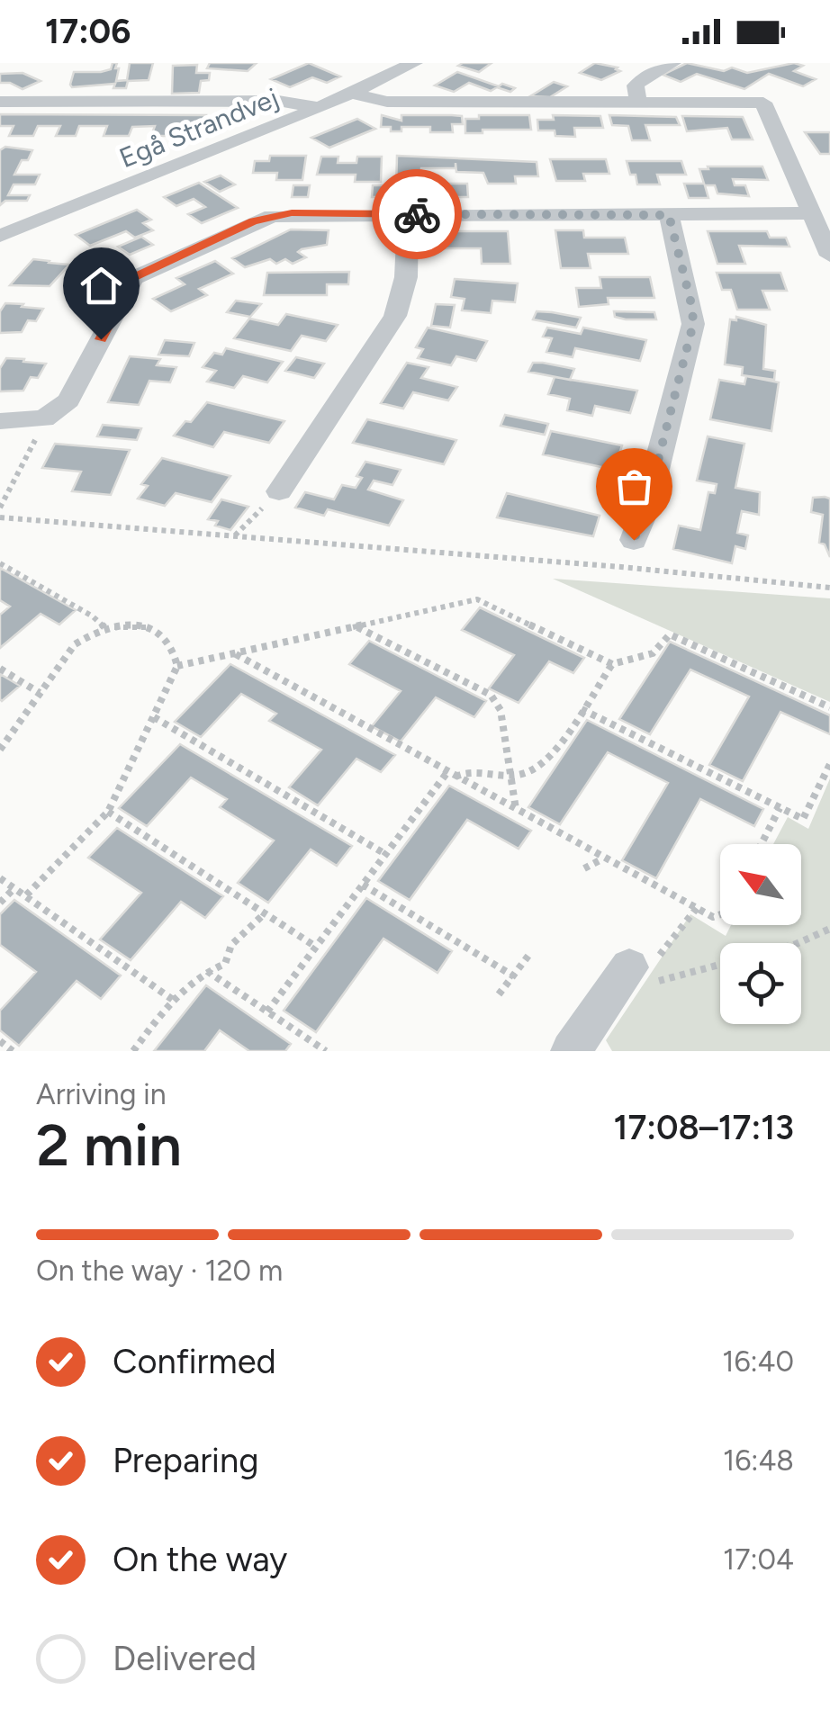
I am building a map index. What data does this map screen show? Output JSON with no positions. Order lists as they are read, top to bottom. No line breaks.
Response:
{"streets":{"street":["Egå Strandvej"]},"north":"top left","page":{"status":"17:06","heading":["2 min","Arriving in","17:08–17:13"],"bar":"On the way · 120 m","list":[["Confirmed","16:40"],["Preparing","16:48"],["On the way","17:04"],"Delivered"]}}
